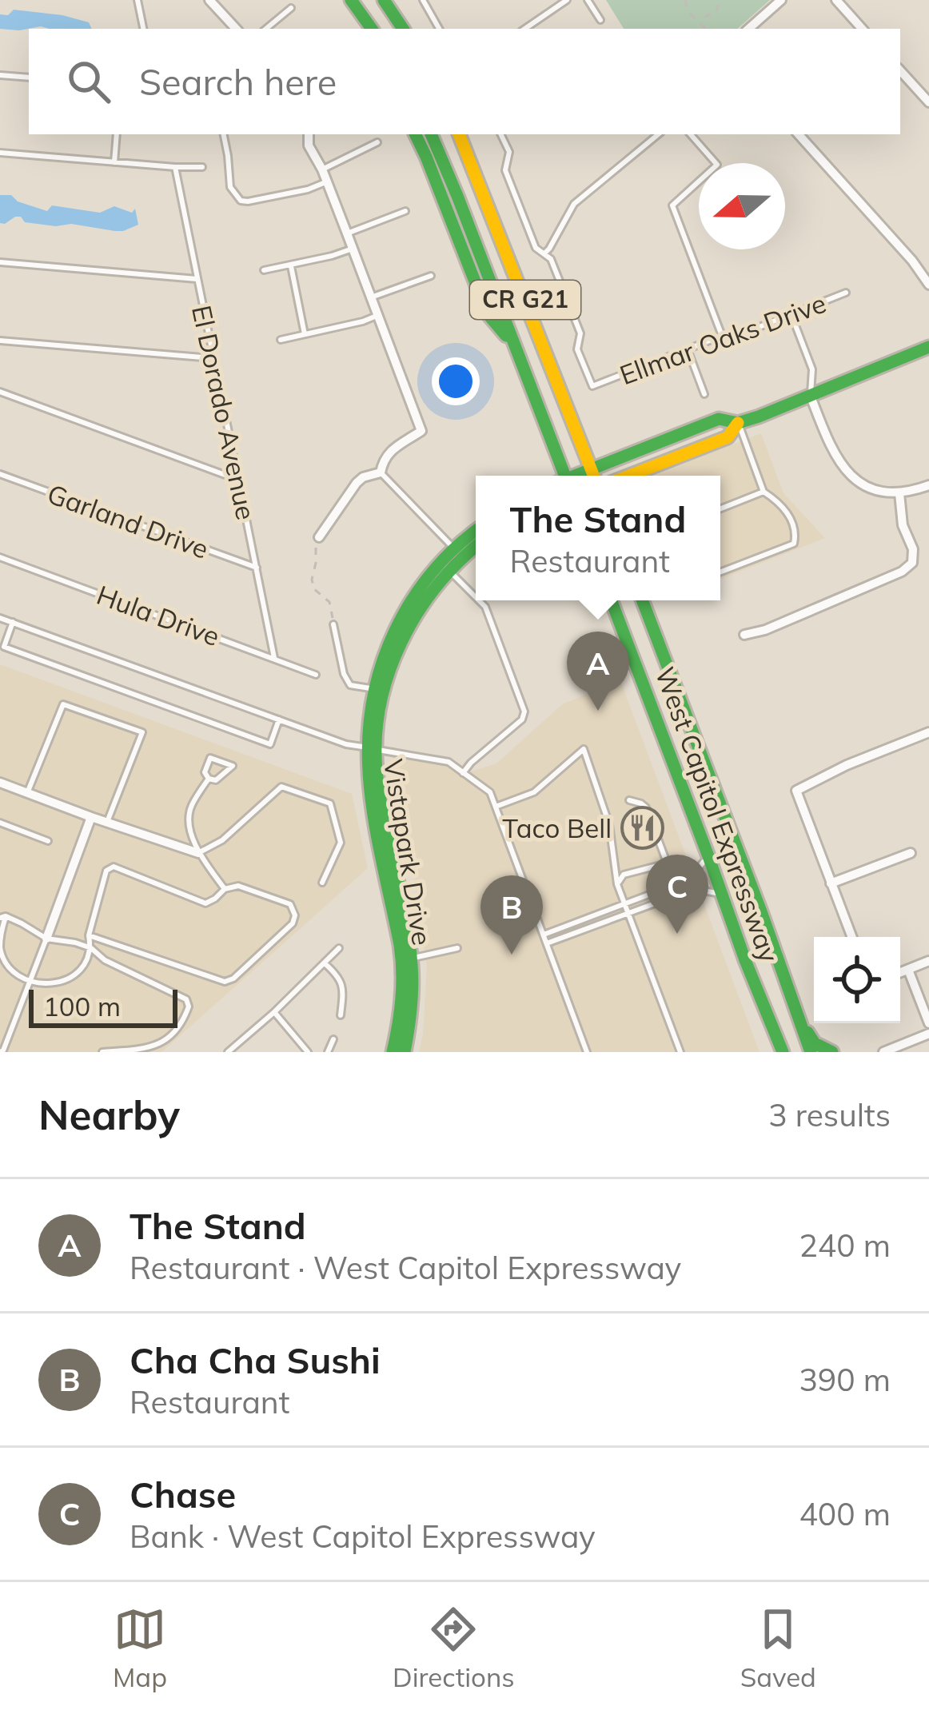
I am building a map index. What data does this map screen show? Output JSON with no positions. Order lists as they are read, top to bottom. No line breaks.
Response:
{"streets":{"main road":["CR G21","West Capitol Expressway","Vistapark Drive"],"lane":["Ellmar Oaks Drive","El Dorado Avenue","Garland Drive","Hula Drive"]},"crossings":[["El Dorado Avenue","Garland Drive"],["El Dorado Avenue","Hula Drive"]],"places":{"restaurant":["Taco Bell"]},"scale_bar":"100 m","north":"left","page":{"search":"Search here","popup":["The Stand","Restaurant"],"pins":["A","C","B"],"scale":"100 m","heading":["Nearby","3 results"],"list":[{"mark":"A","name":"The Stand","note":"Restaurant · West Capitol Expressway","value":"240 m"},{"mark":"B","name":"Cha Cha Sushi","note":"Restaurant","value":"390 m"},{"mark":"C","name":"Chase","note":"Bank · West Capitol Expressway","value":"400 m"}],"nav":["Map","Directions","Saved"]}}
